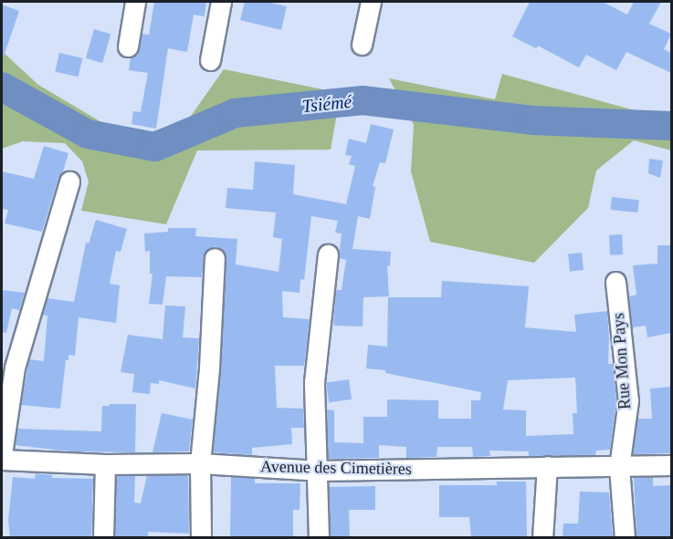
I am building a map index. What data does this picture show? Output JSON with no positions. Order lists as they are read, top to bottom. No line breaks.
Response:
{"streets":{"street":["Rue Mon Pays","Avenue des Cimetières"]},"crossings":[["Rue Mon Pays","Avenue des Cimetières"]],"water":["Tsiémé"]}
